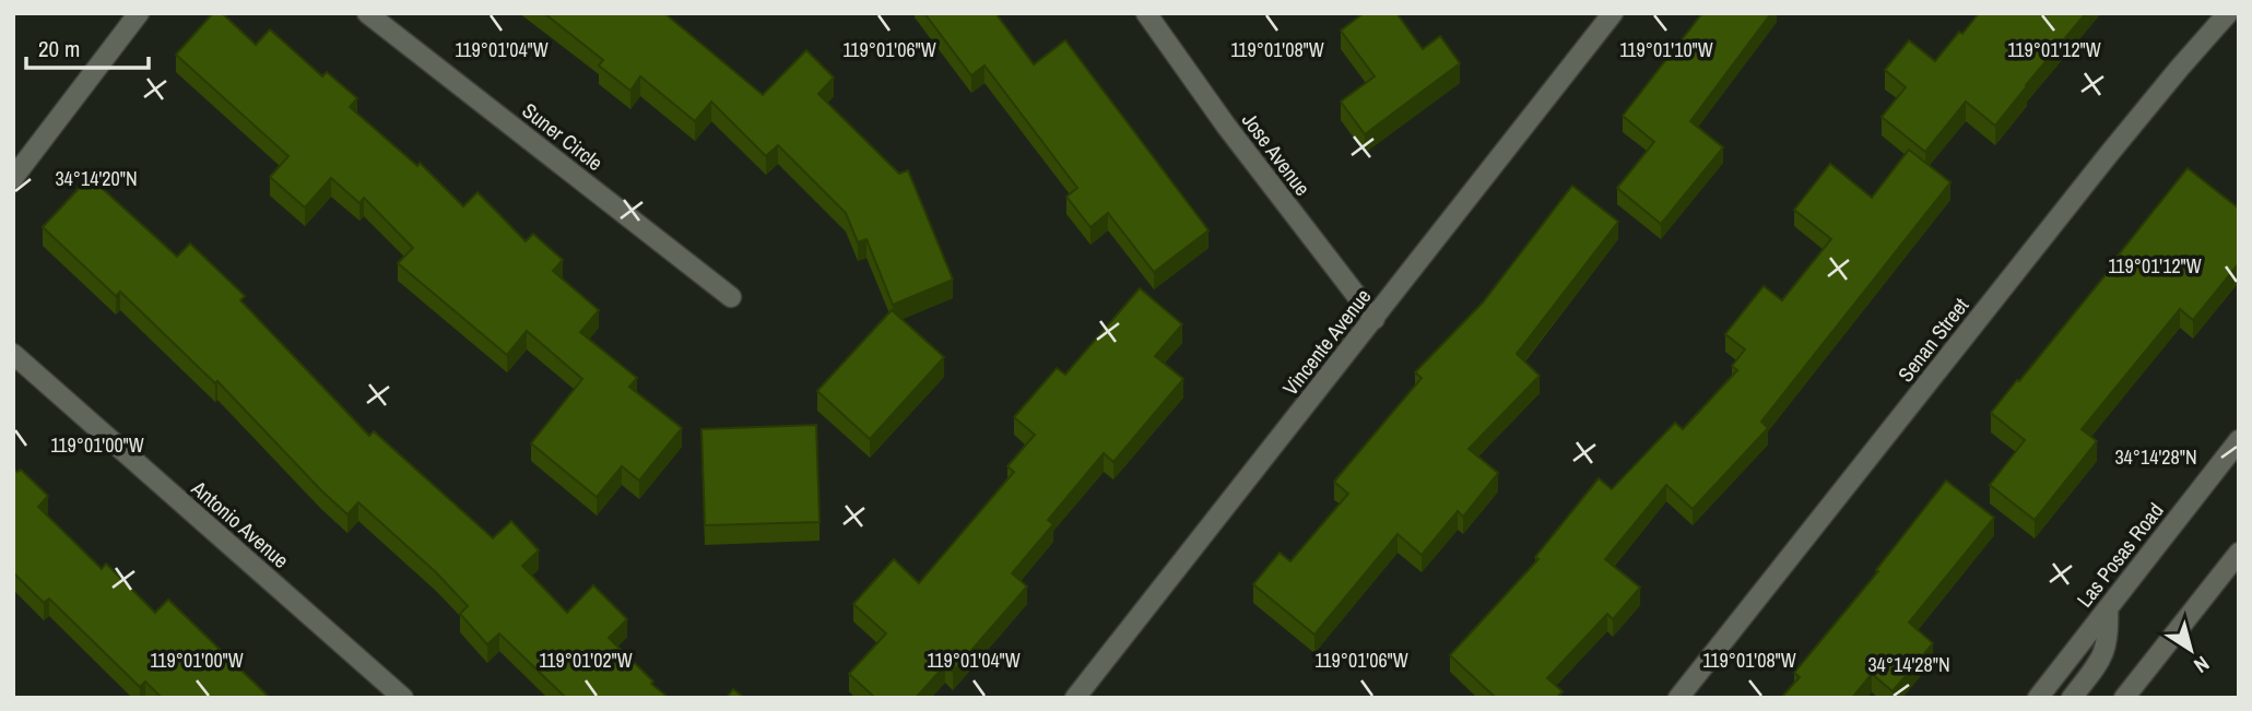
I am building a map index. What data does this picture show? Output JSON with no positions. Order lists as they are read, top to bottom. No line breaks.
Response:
{"streets":{"street":["Suner Circle","Jose Avenue","Senan Street","Vincente Avenue","Antonio Avenue","Las Posas Road"]},"crossings":[["Jose Avenue","Vincente Avenue"]],"scale_bar":"20 m","north":"bottom right","coordinates":["119°01'04\"W","119°01'06\"W","119°01'08\"W","119°01'10\"W","119°01'12\"W","34°14'20\"N","119°01'00\"W","34°14'28\"N","119°01'02\"W"]}
